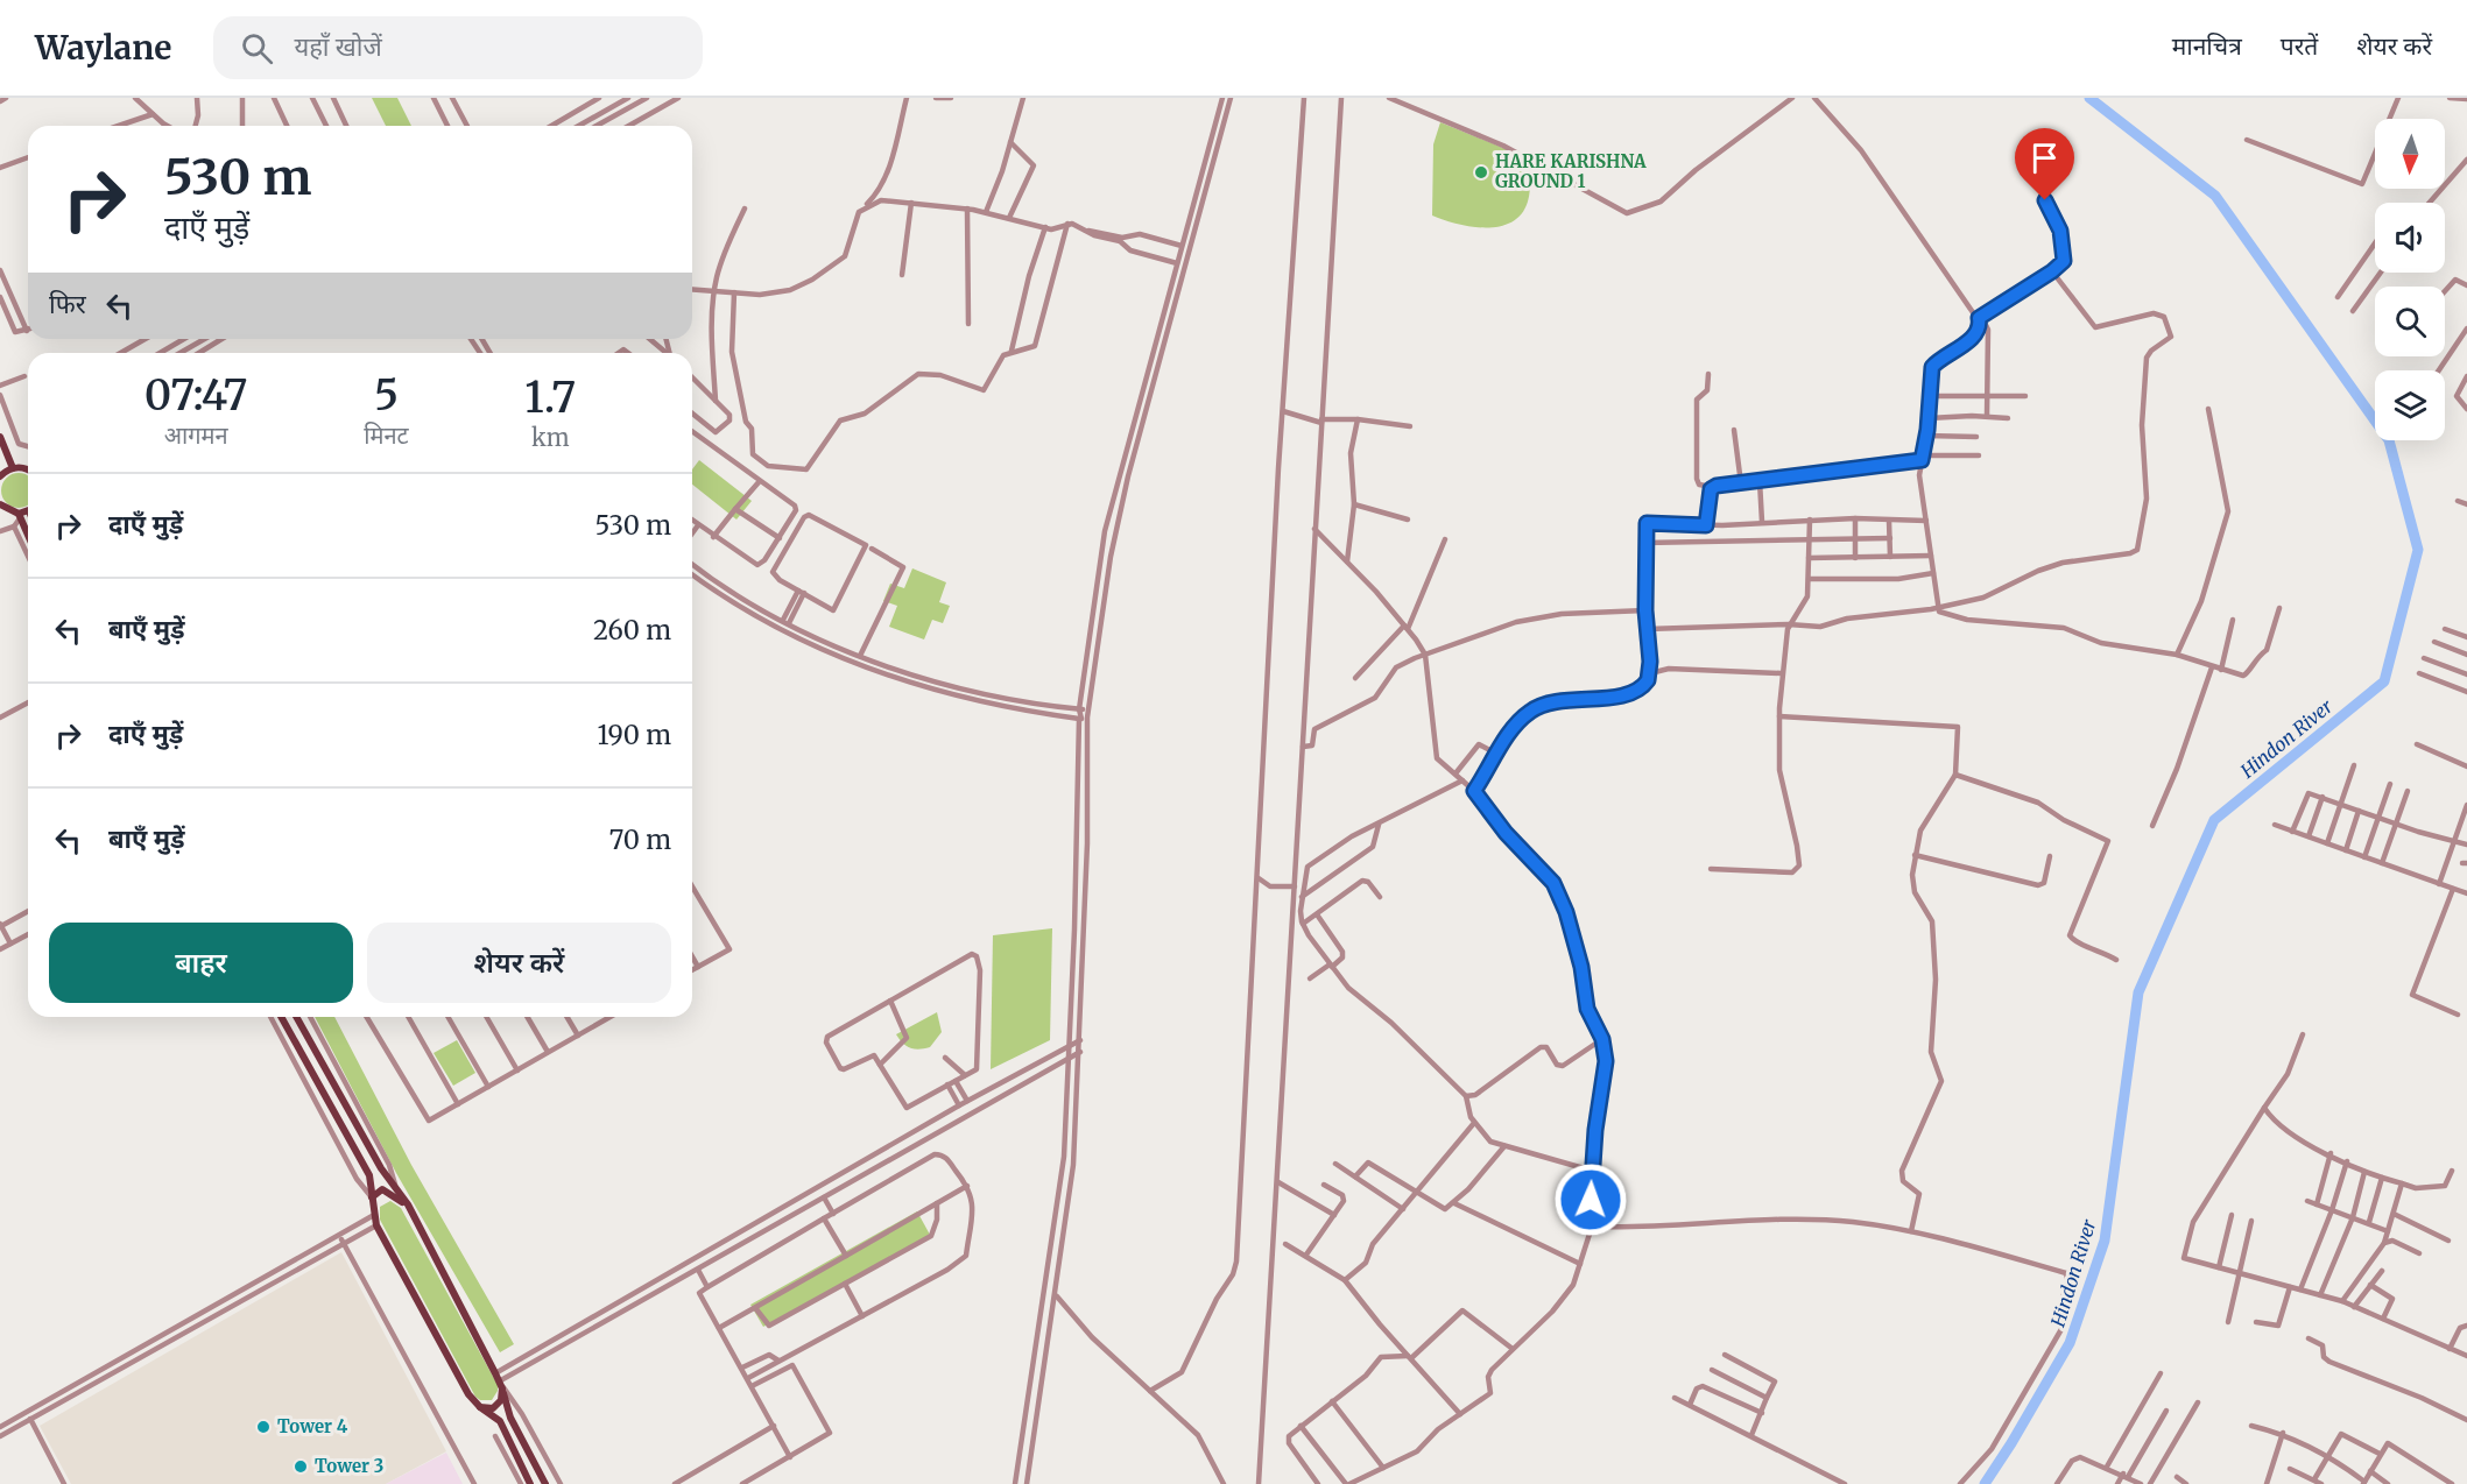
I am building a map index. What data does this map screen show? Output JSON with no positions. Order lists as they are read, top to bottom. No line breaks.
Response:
{"water":["Hindon River"],"places":["HARE KARISHNA GROUND 1","Tower 4","Tower 3"],"north":"bottom","page":{"header":"Waylane","search":"यहाँ खोजें","nav":["मानचित्र","परतें","शेयर करें"],"turn":["530 m","दाएँ मुड़ें"],"then":"फिर","eta":["07:47","आगमन","5","मिनट","1.7","km"],"list":[{"name":"दाएँ मुड़ें","value":"530 m"},{"name":"बाएँ मुड़ें","value":"260 m"},{"name":"दाएँ मुड़ें","value":"190 m"},{"name":"बाएँ मुड़ें","value":"70 m"}],"buttons":["बाहर","शेयर करें"]}}
